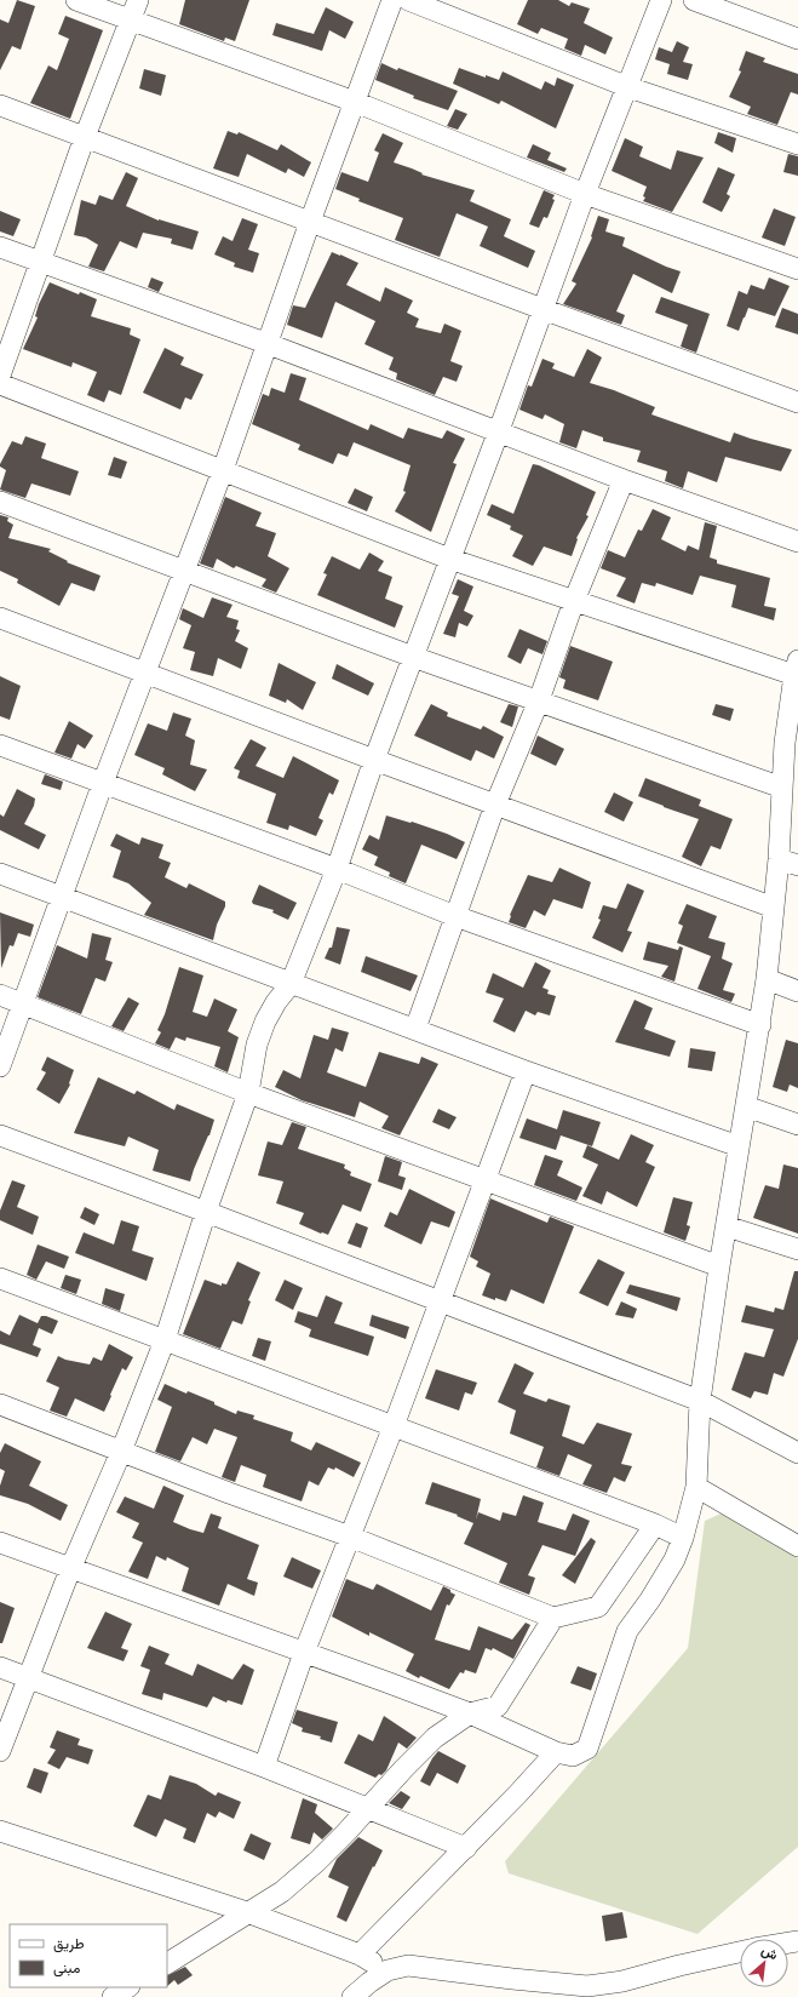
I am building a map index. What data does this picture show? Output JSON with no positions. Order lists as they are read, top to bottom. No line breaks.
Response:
{"legend":["طريق","مبنى"],"north":"top right"}
